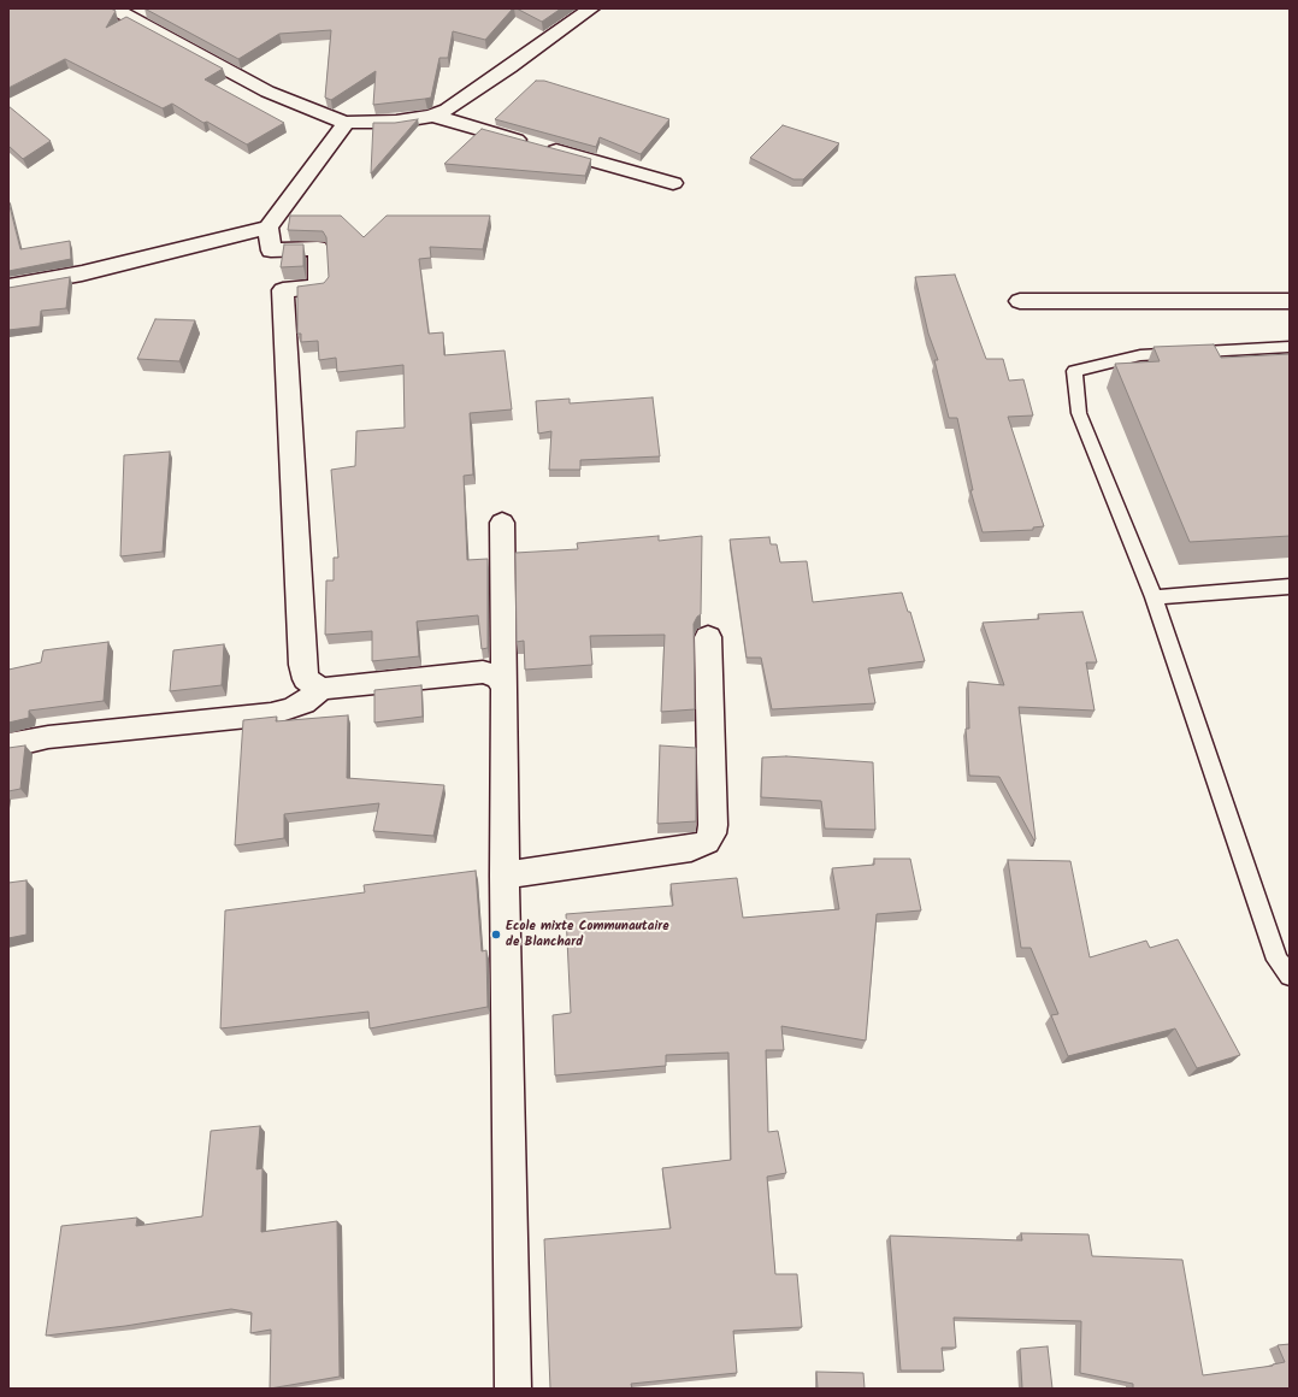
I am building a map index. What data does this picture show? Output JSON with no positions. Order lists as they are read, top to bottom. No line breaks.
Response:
{"places":["Ecole mixte Communautaire de Blanchard"]}
